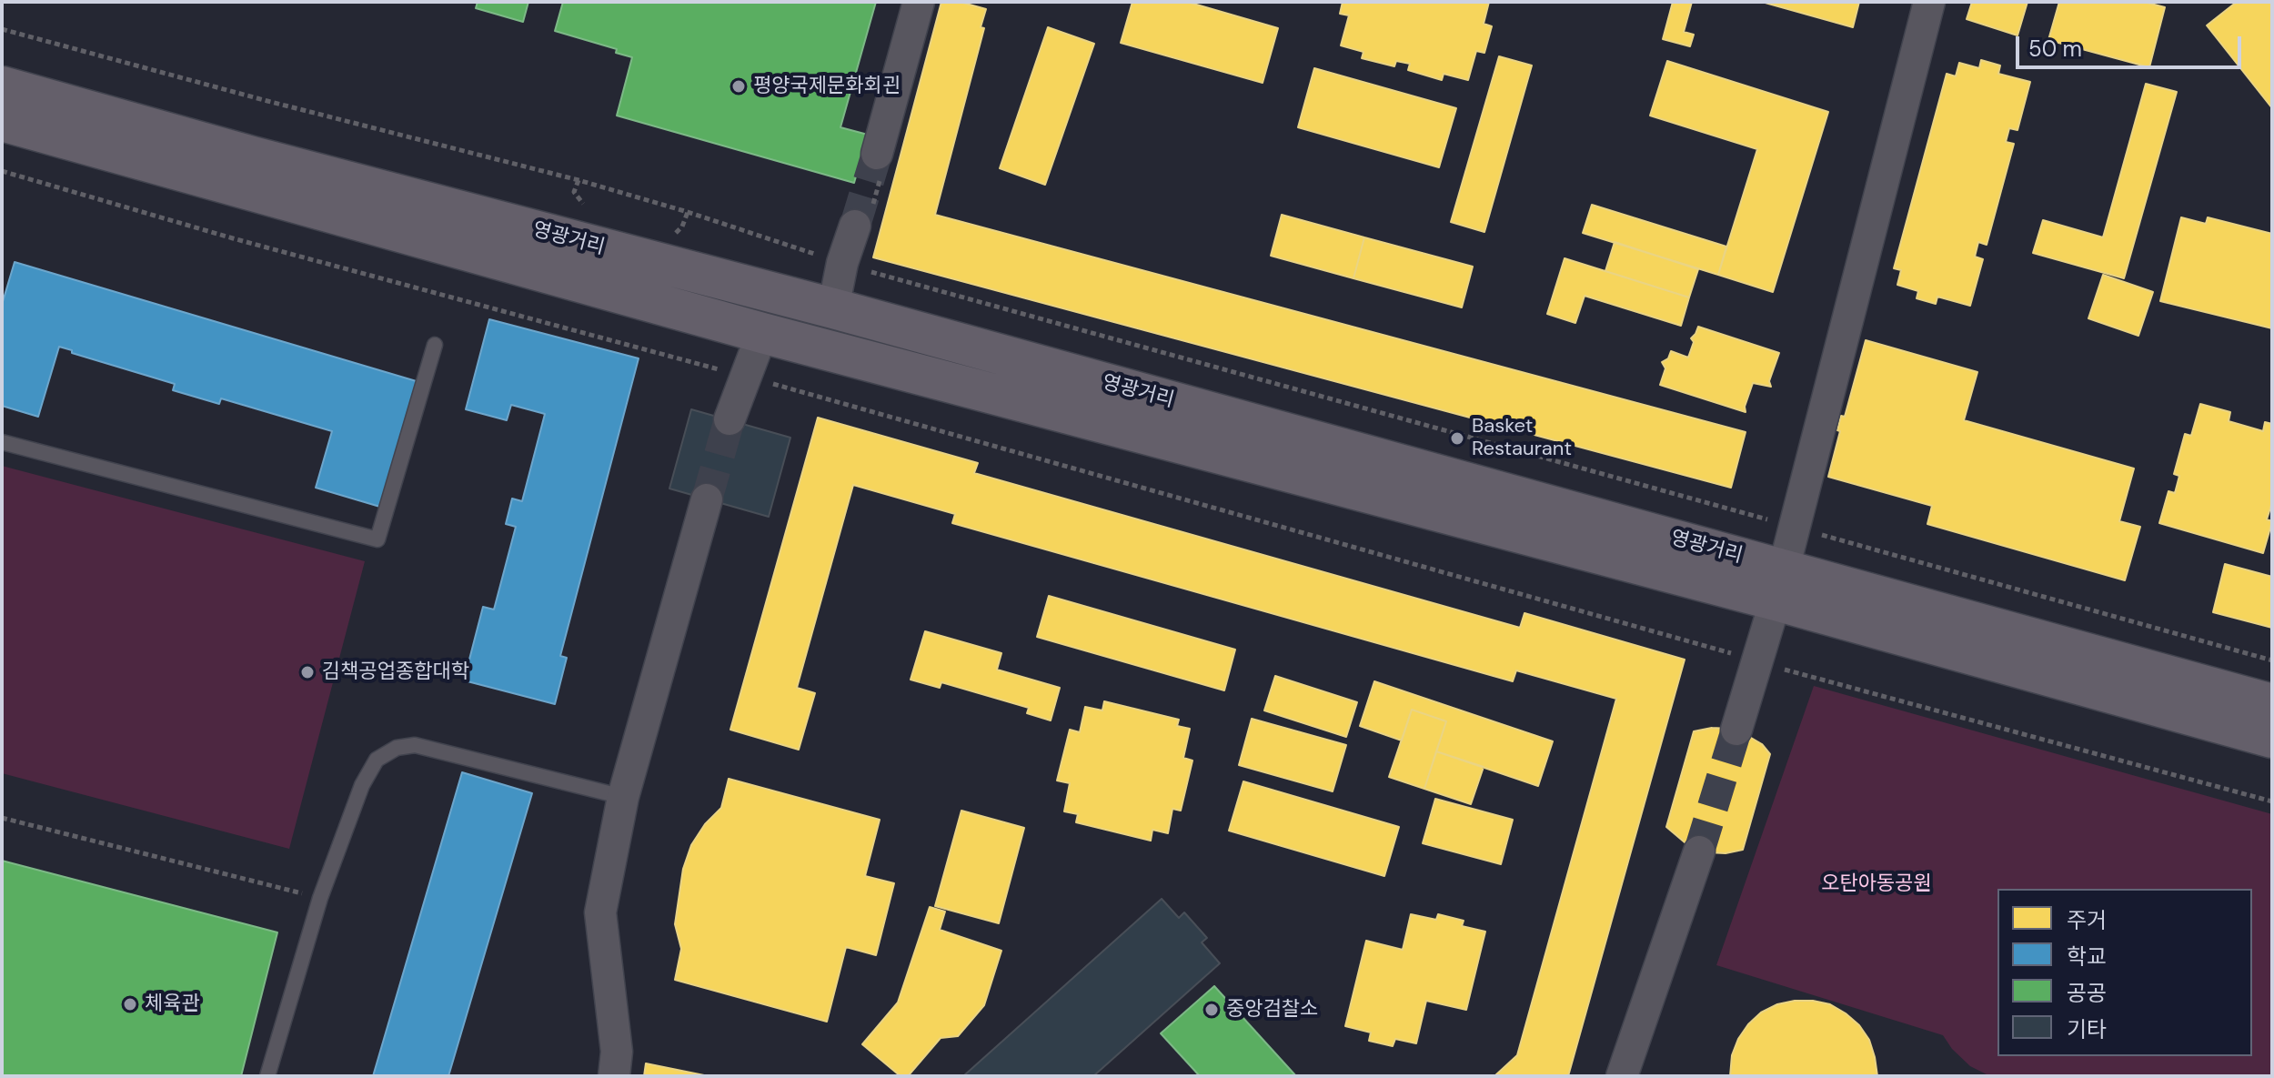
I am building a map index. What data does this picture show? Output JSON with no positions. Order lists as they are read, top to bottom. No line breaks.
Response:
{"streets":{"main road":["영광거리"]},"parks":["오탄아동공원"],"places":["평양국제문화회괸","Basket Restaurant","김책공업종합대학","체육관","중앙검찰소"],"legend":["주거","학교","공공","기타"],"scale_bar":"50 m"}
